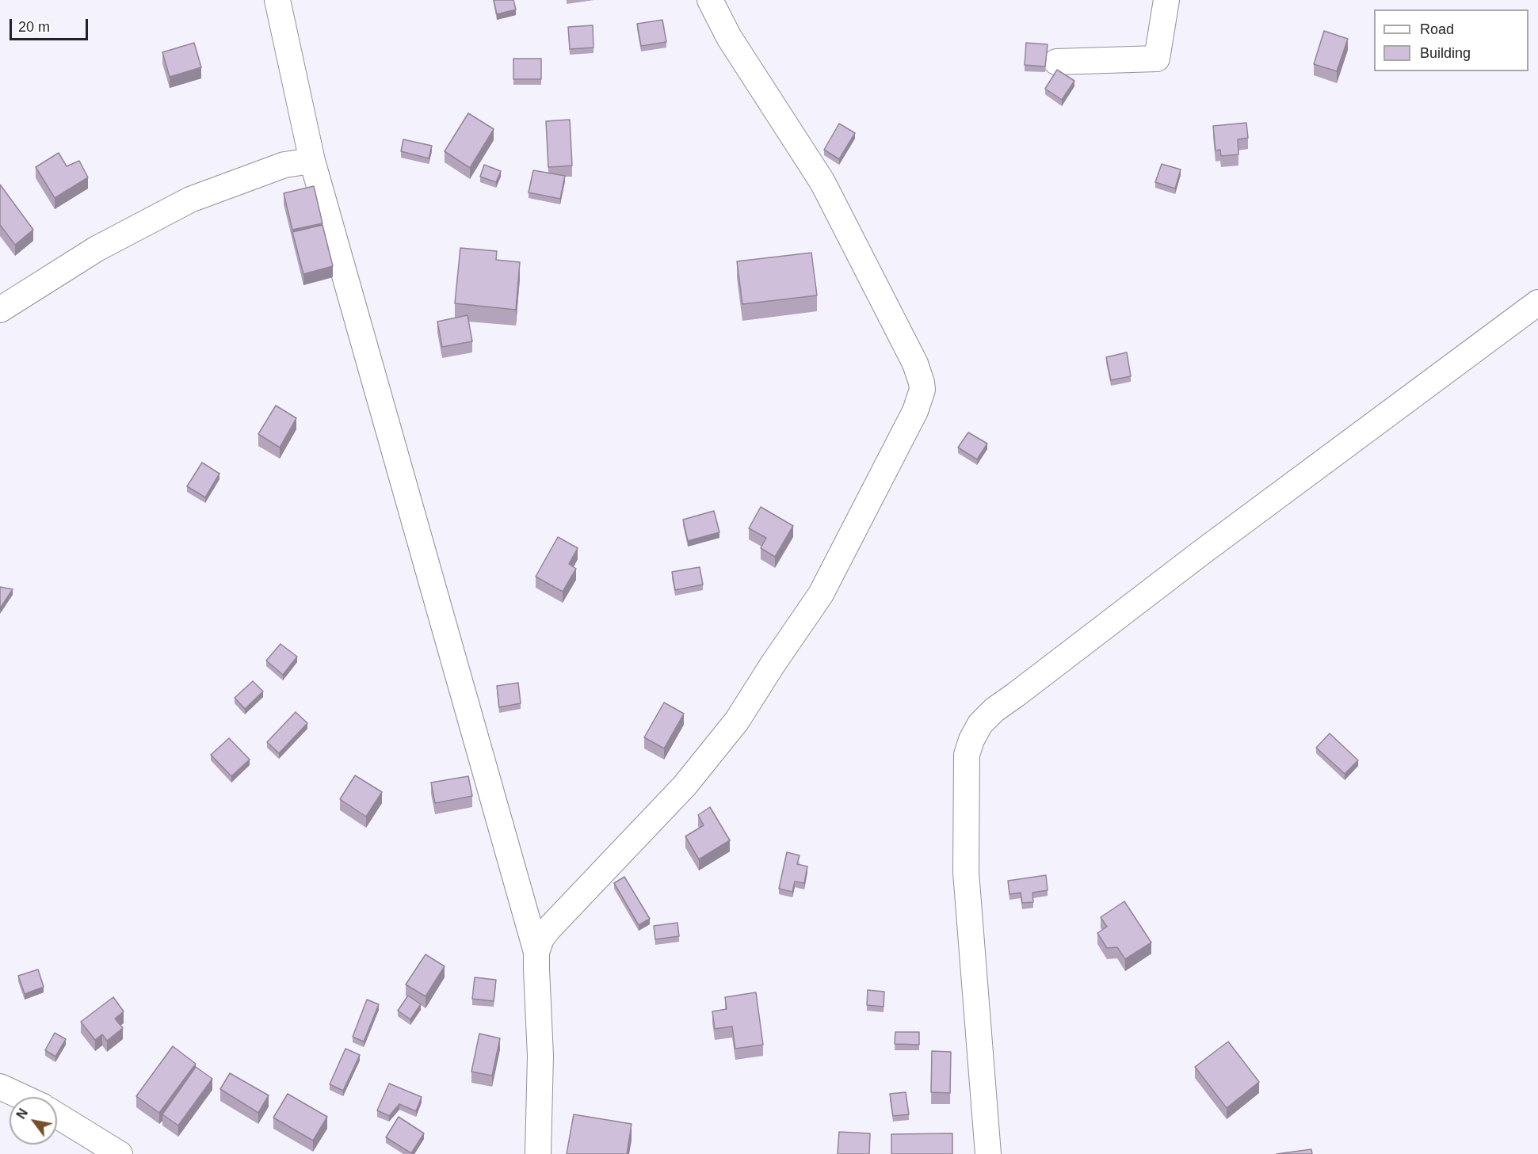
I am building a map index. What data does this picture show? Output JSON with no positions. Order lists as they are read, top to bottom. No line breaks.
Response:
{"legend":["Road","Building"],"scale_bar":"20 m","north":"top left"}
